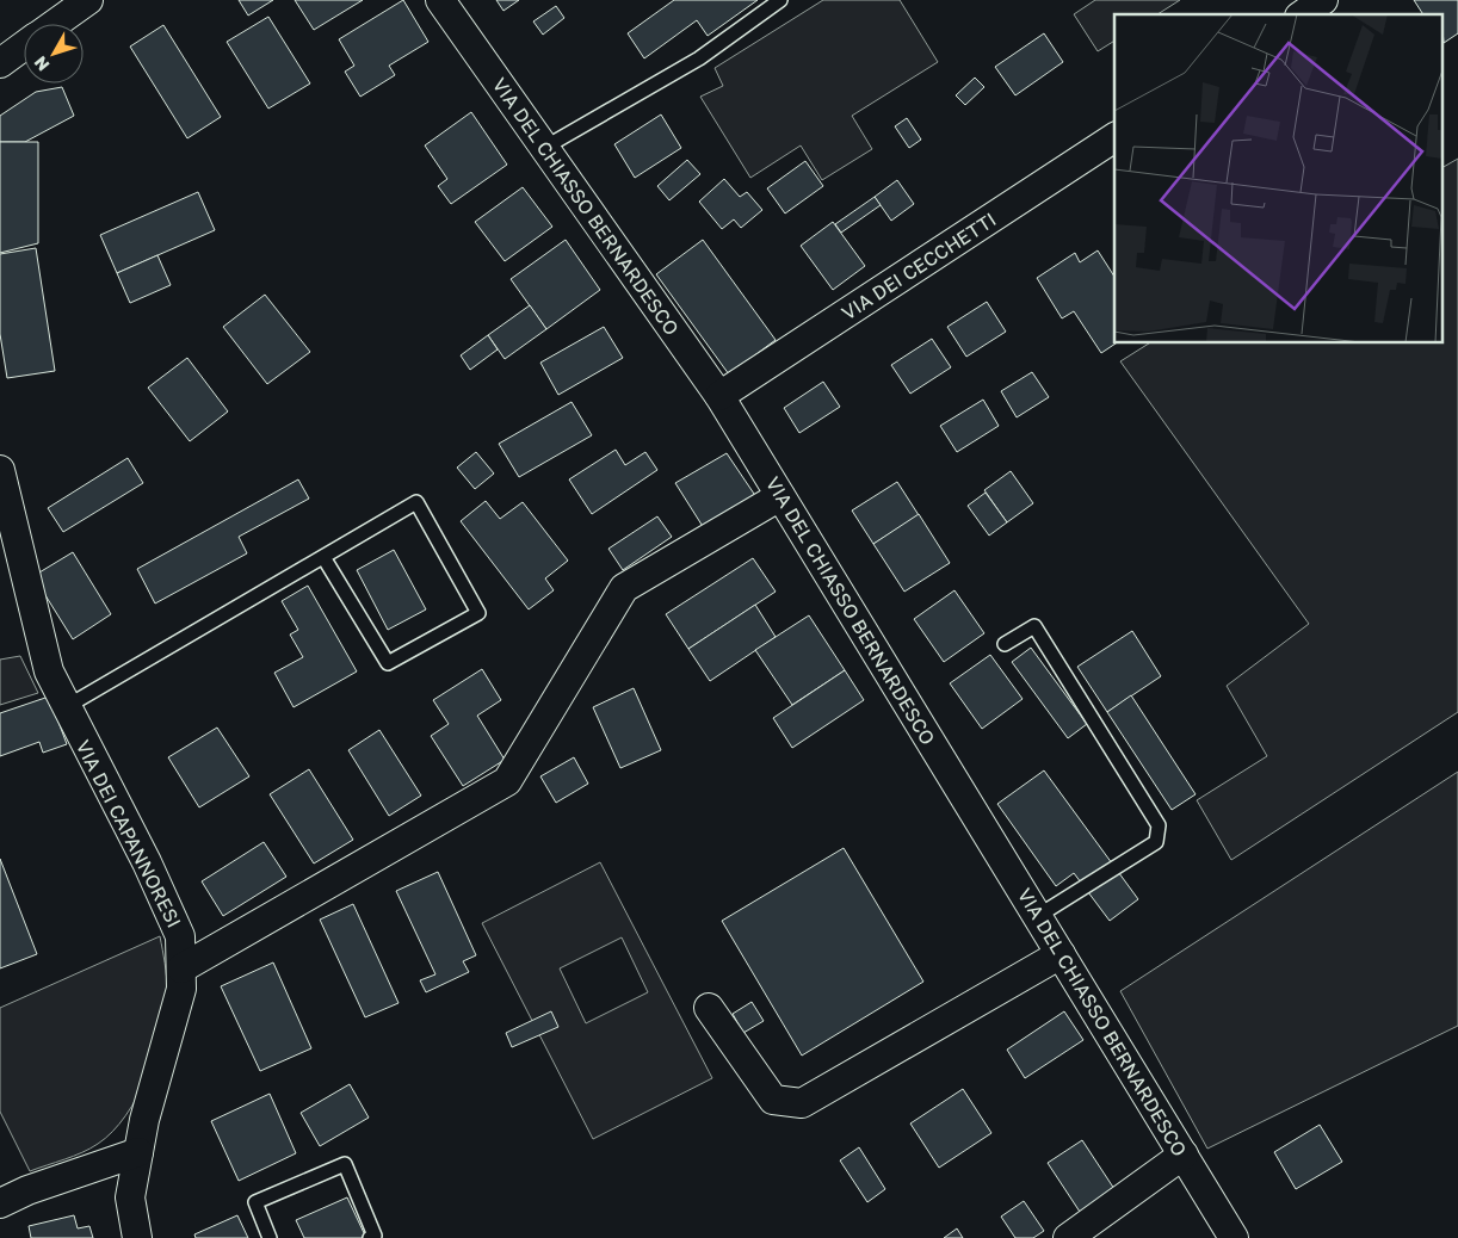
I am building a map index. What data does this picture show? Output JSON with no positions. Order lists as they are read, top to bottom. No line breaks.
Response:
{"streets":{"street":["VIA DEL CHIASSO BERNARDESCO","VIA DEI CECCHETTI","VIA DEI CAPANNORESI"]},"crossings":[["VIA DEL CHIASSO BERNARDESCO","VIA DEI CECCHETTI"]],"north":"bottom left"}
